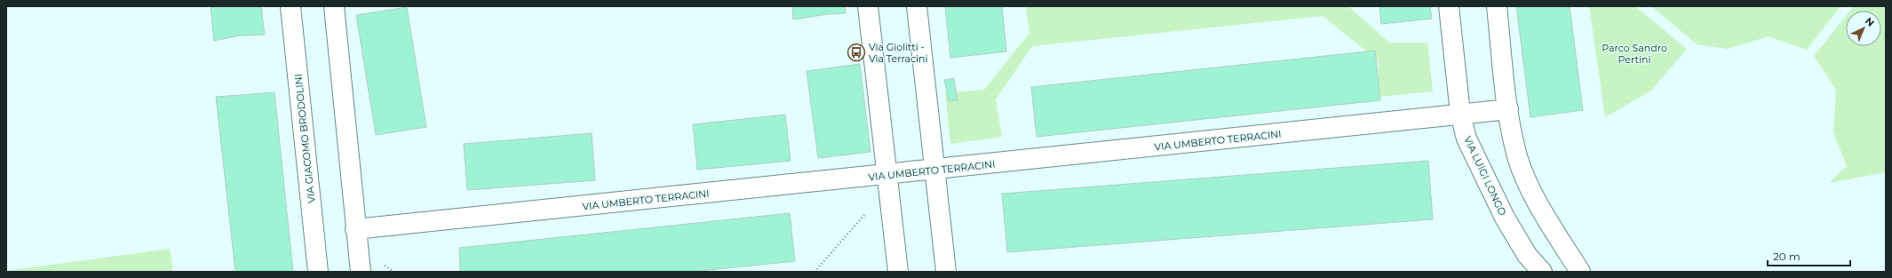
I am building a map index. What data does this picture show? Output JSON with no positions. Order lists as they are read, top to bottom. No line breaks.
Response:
{"streets":{"street":["VIA GIACOMO BRODOLINI","VIA UMBERTO TERRACINI","VIA LUIGI LONGO"]},"crossings":[["VIA UMBERTO TERRACINI","VIA LUIGI LONGO"]],"parks":["Parco Sandro Pertini"],"places":{"bus stop":["Via Giolitti - Via Terracini"]},"scale_bar":"20 m","north":"top right"}
